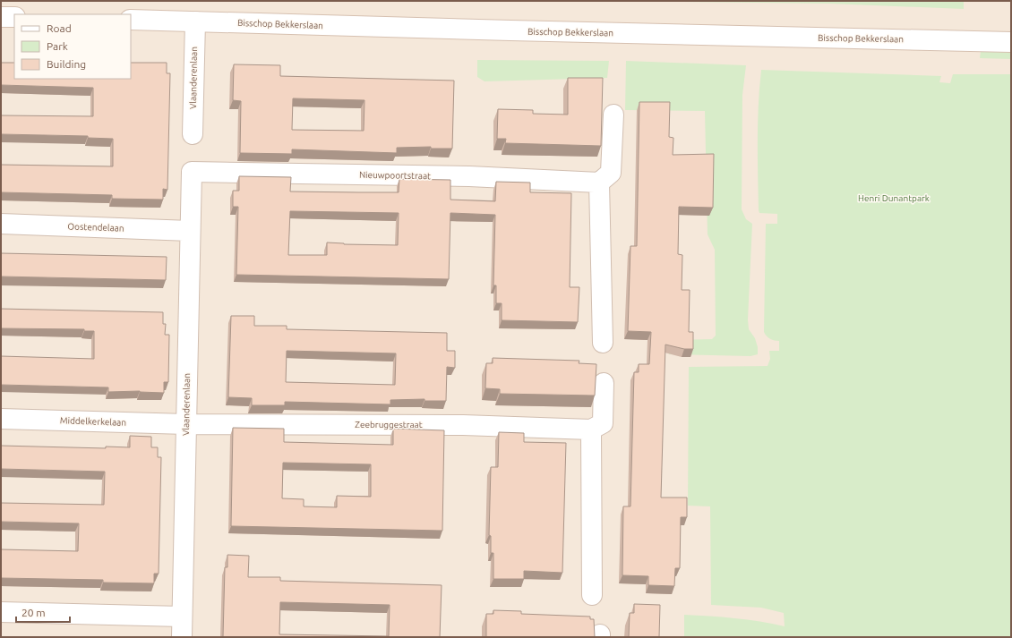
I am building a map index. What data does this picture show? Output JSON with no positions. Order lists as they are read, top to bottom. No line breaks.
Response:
{"streets":{"street":["Bisschop Bekkerslaan","Vlaanderenlaan","Nieuwpoortstraat","Oostendelaan","Middelkerkelaan","Zeebruggestraat"]},"crossings":[["Bisschop Bekkerslaan","Vlaanderenlaan"],["Vlaanderenlaan","Nieuwpoortstraat"],["Vlaanderenlaan","Oostendelaan"],["Vlaanderenlaan","Middelkerkelaan"],["Vlaanderenlaan","Zeebruggestraat"],["Middelkerkelaan","Zeebruggestraat"]],"parks":["Henri Dunantpark"],"legend":["Road","Park","Building"],"scale_bar":"20 m"}
